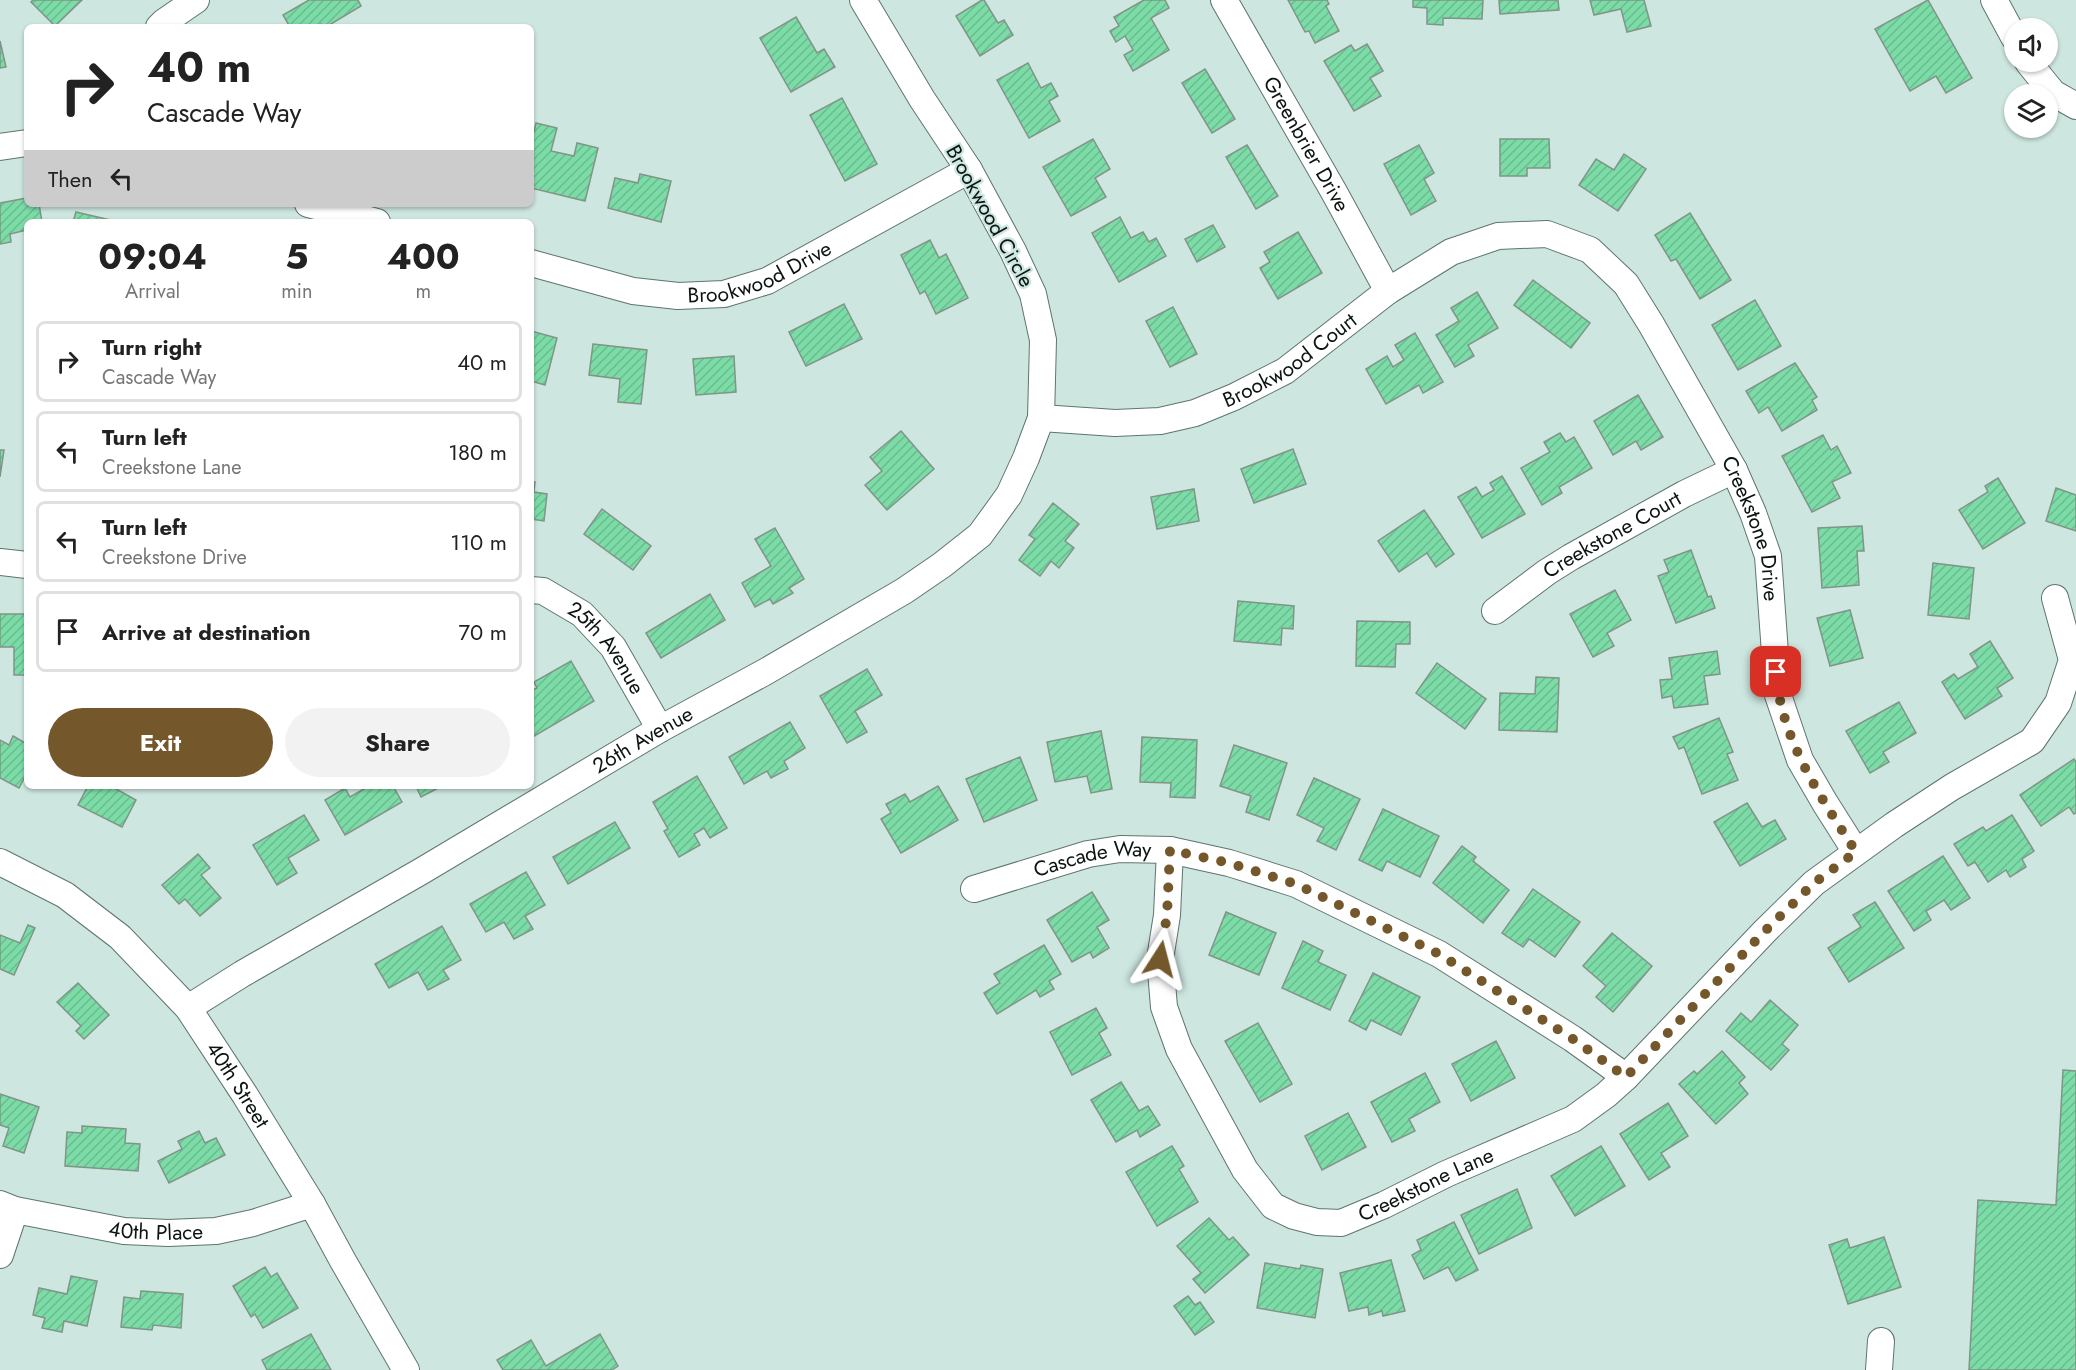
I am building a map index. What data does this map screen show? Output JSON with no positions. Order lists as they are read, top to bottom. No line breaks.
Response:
{"streets":{"street":["Greenbrier Drive","Brookwood Circle","Brookwood Drive","Brookwood Court","Creekstone Drive","Creekstone Court","25th Avenue","26th Avenue","Cascade Way","40th Street","Creekstone Lane","40th Place"]},"crossings":[["Greenbrier Drive","Brookwood Court"],["Brookwood Circle","Brookwood Drive"],["Brookwood Circle","Brookwood Court"],["Brookwood Circle","26th Avenue"],["Brookwood Court","Creekstone Drive"],["Brookwood Court","26th Avenue"],["Creekstone Drive","Creekstone Court"],["Creekstone Drive","Creekstone Lane"],["25th Avenue","26th Avenue"],["26th Avenue","40th Street"],["Cascade Way","Creekstone Lane"],["40th Street","40th Place"]],"page":{"turn":["40 m","Cascade Way"],"then":"Then","eta":["09:04","Arrival","5","min","400","m"],"list":[{"name":"Turn right","note":"Cascade Way","value":"40 m"},{"name":"Turn left","note":"Creekstone Lane","value":"180 m"},{"name":"Turn left","note":"Creekstone Drive","value":"110 m"},{"name":"Arrive at destination","value":"70 m"}],"buttons":["Exit","Share"]}}
